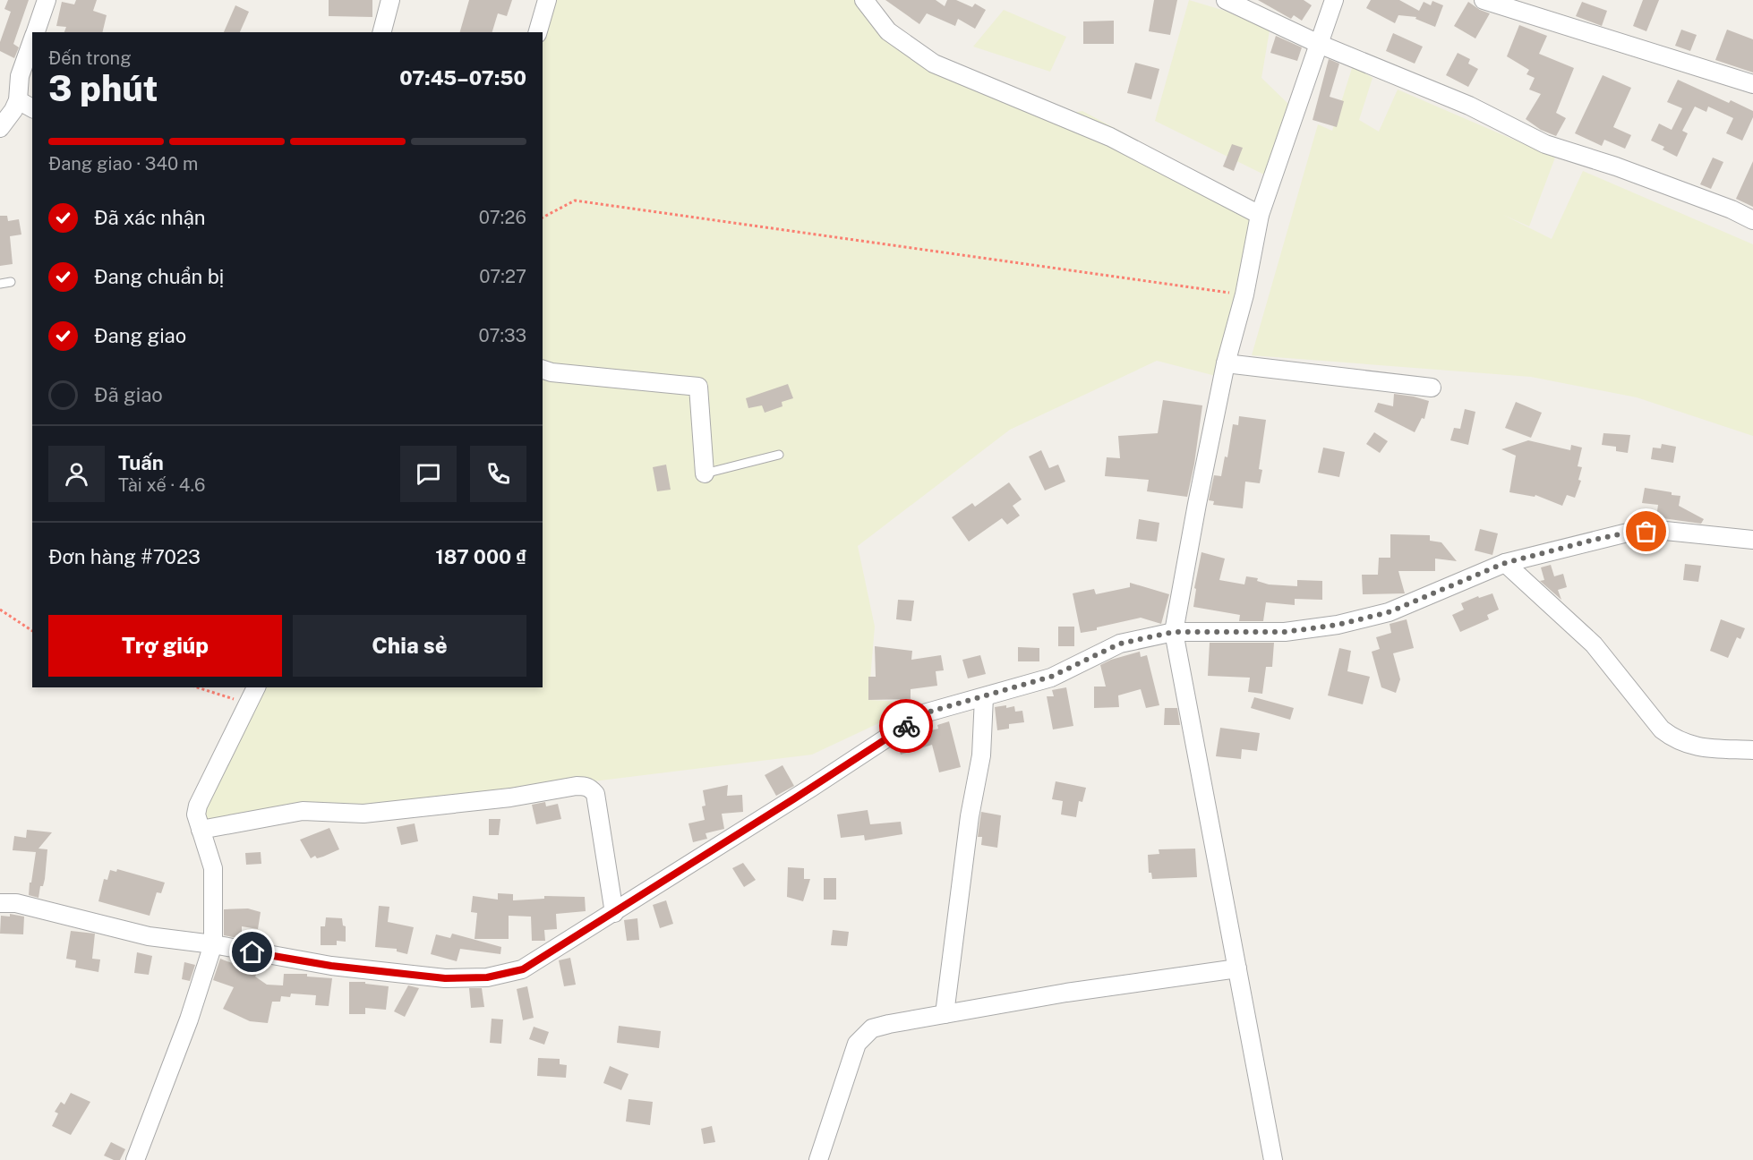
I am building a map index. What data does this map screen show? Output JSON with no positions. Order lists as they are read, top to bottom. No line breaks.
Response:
{"page":{"heading":["3 phút","Đến trong","07:45–07:50"],"panel":["Tuấn","Tài xế · 4.6","Đơn hàng #7023","187 000 ₫"],"bar":"Đang giao · 340 m","list":[["Đã xác nhận","07:26"],["Đang chuẩn bị","07:27"],["Đang giao","07:33"],"Đã giao"],"buttons":["Trợ giúp","Chia sẻ"]}}
